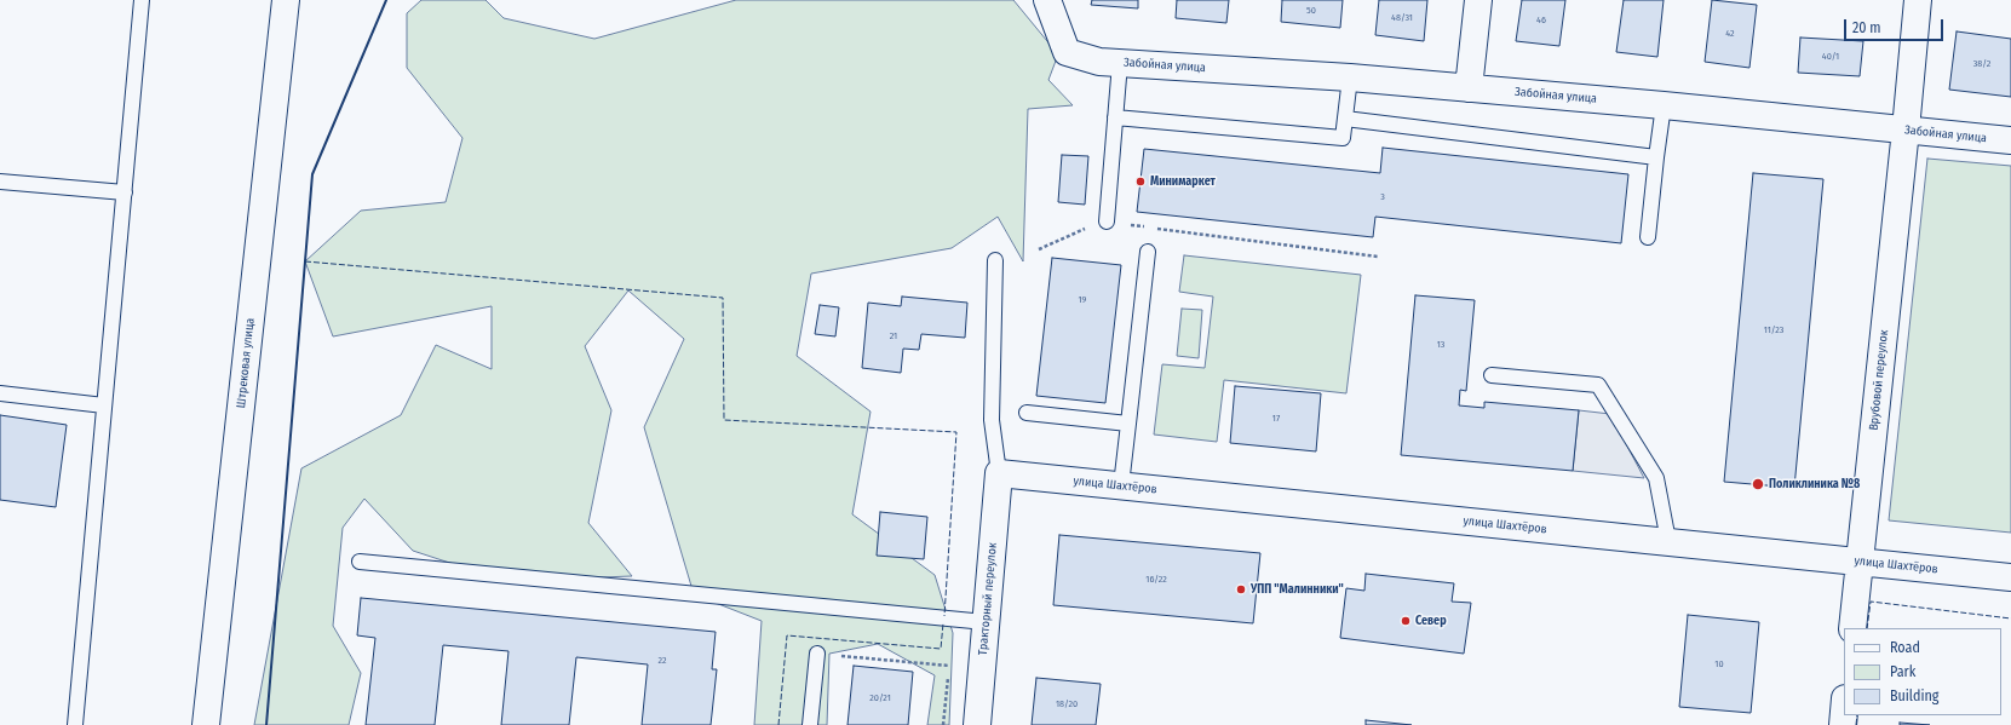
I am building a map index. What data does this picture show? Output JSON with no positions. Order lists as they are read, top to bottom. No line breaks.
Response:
{"streets":{"street":["Забойная улица","Штрековая улица","Врубовой переулок","улица Шахтёров","Тракторный переулок"]},"crossings":[["Забойная улица","Врубовой переулок"],["Врубовой переулок","улица Шахтёров"],["улица Шахтёров","Тракторный переулок"]],"places":["Минимаркет","Поликлиника №8","УПП \"Малинники\"","Север"],"house_numbers":["50","48/31","46","42","40/1","38/2","3","19","11/23","21","13","17","16/22","22","10","20/21","18/20"],"legend":["Road","Park","Building"],"scale_bar":"20 m"}
